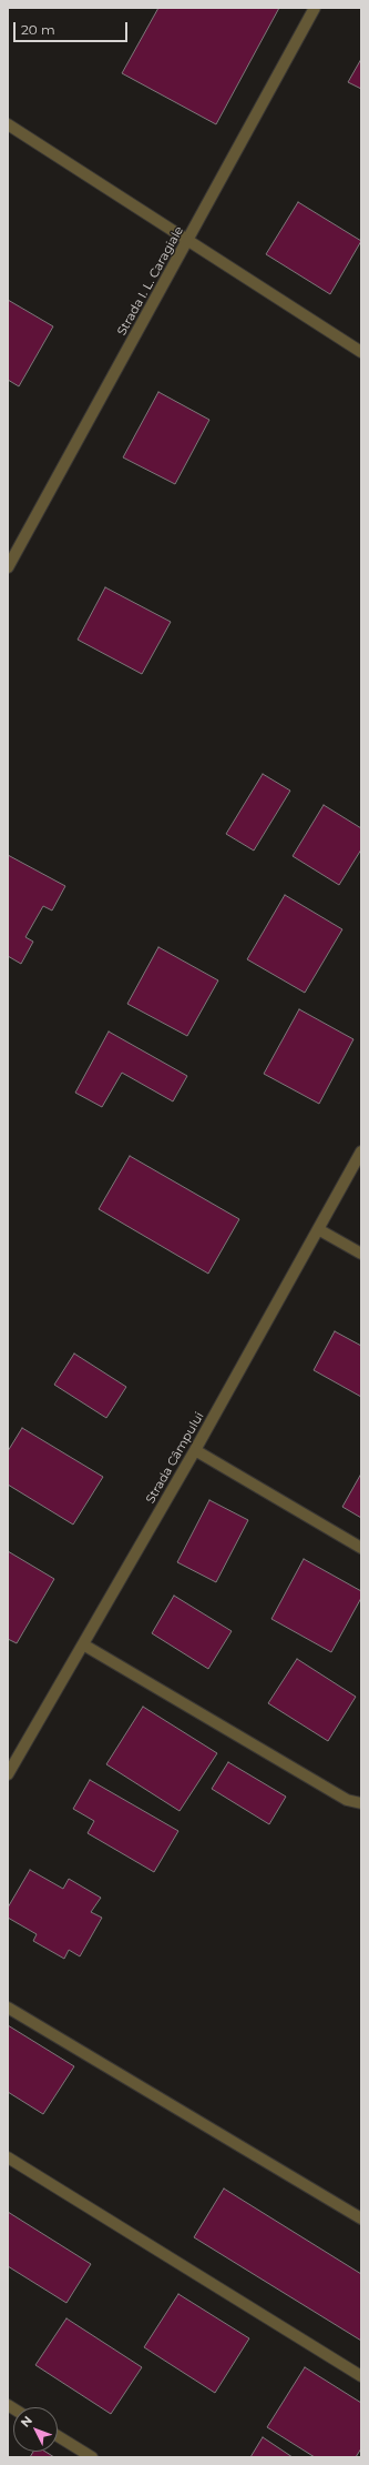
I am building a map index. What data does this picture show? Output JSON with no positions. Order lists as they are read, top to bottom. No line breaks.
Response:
{"streets":{"street":["Strada I. L. Caragiale","Strada Câmpului"]},"scale_bar":"20 m","north":"top left"}
